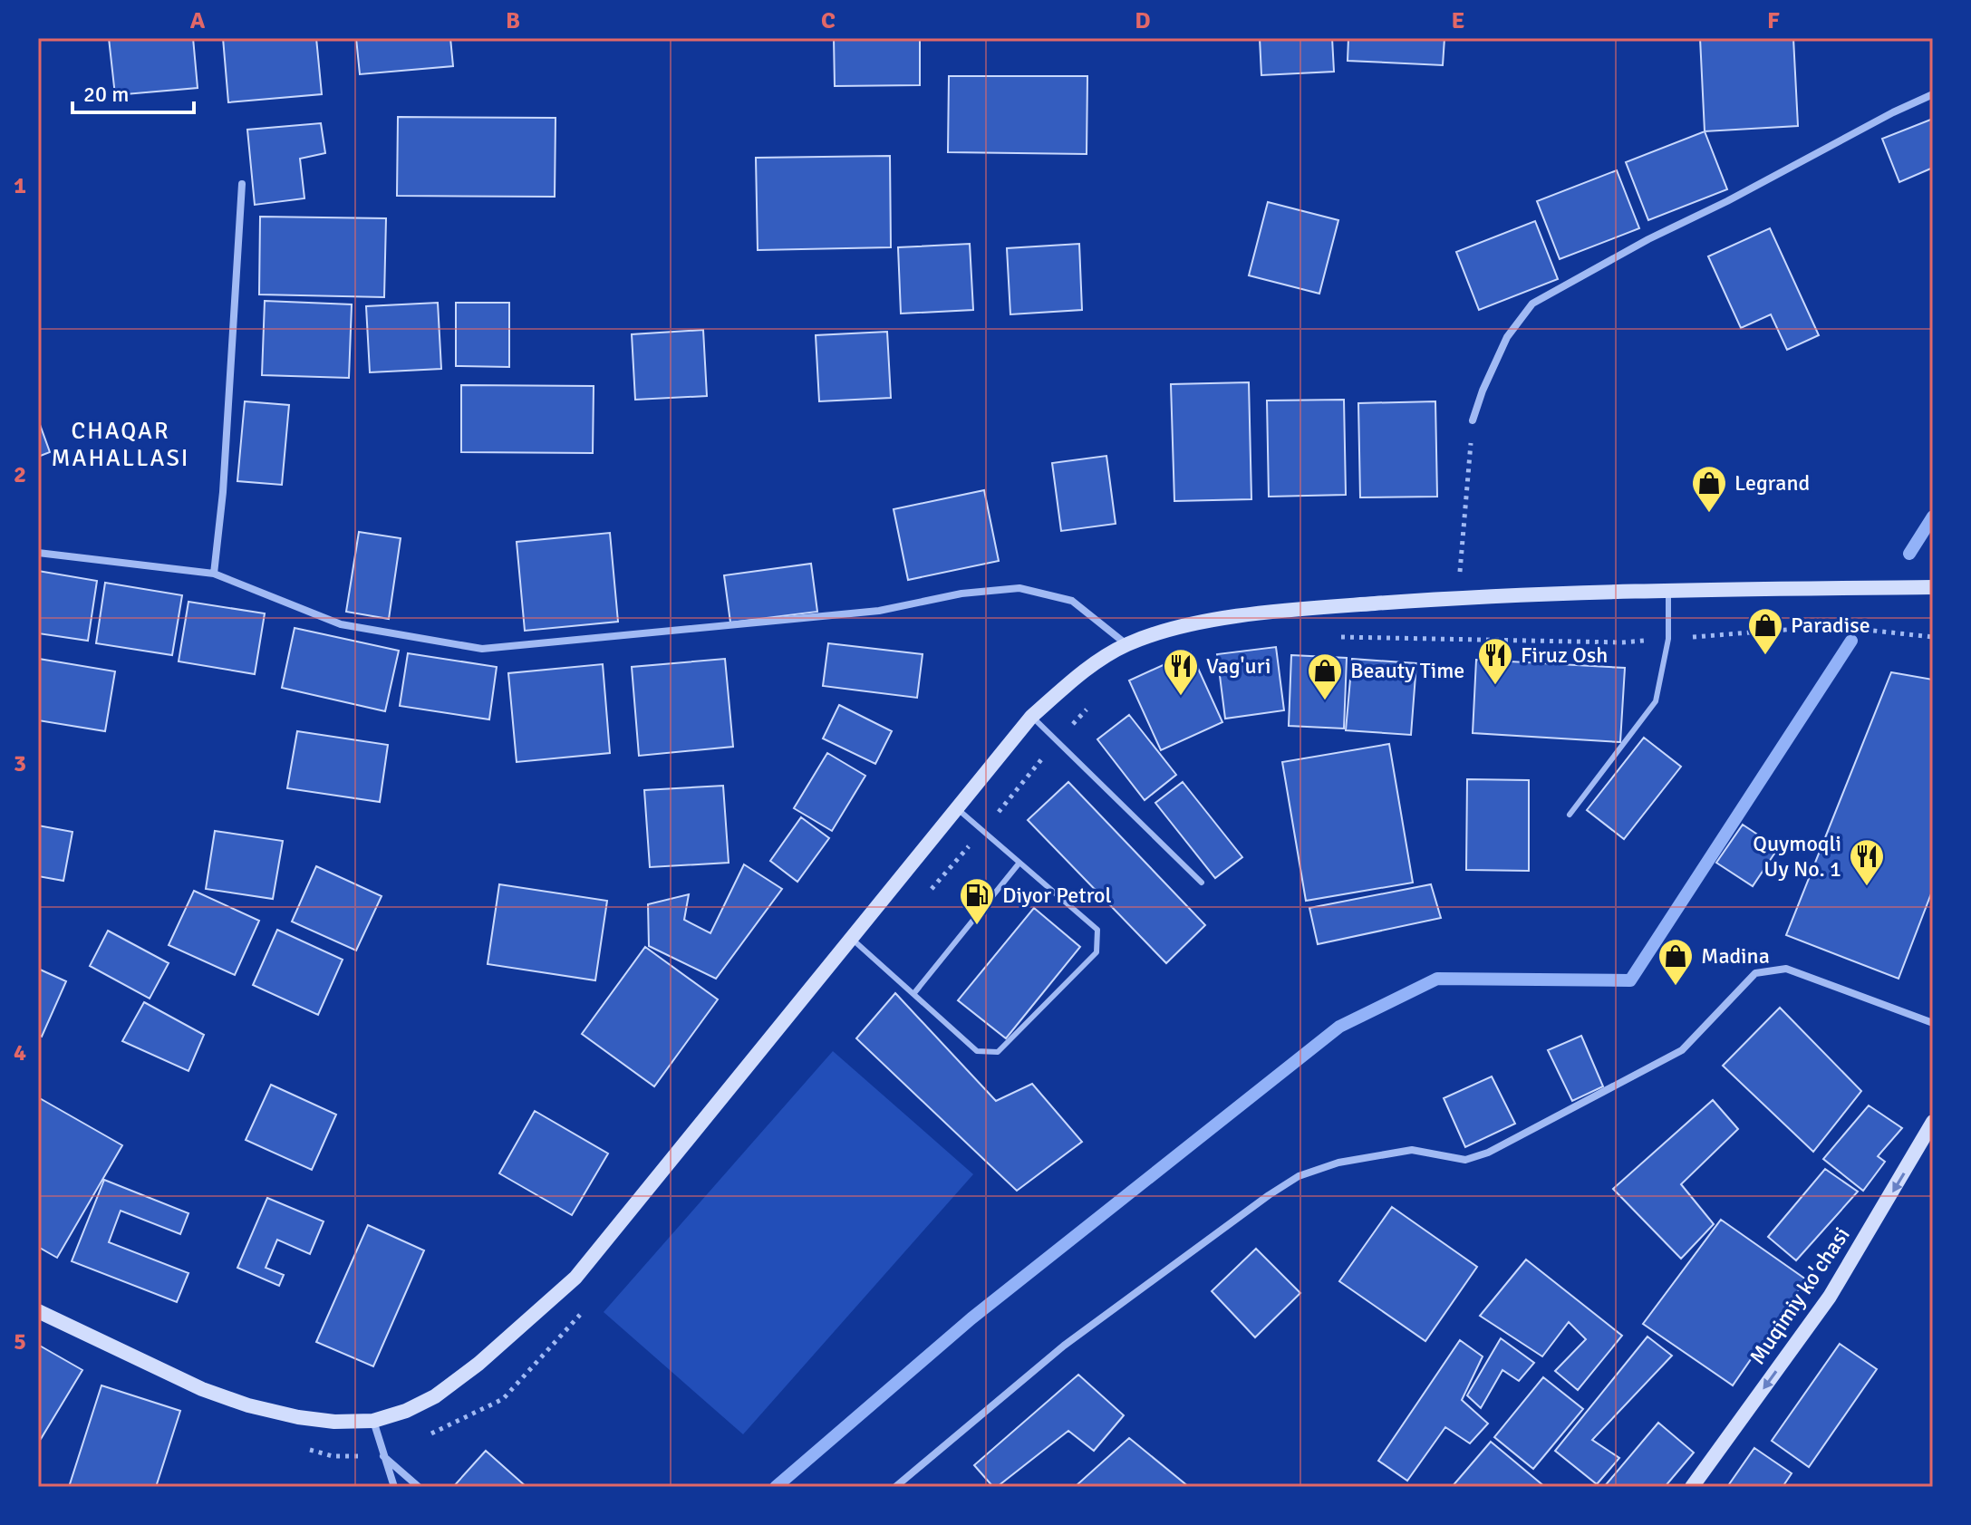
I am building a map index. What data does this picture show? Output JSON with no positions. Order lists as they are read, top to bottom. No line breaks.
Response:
{"streets":{"main road":["Muqimiy ko'chasi"]},"one_way":["Muqimiy ko'chasi"],"districts":["CHAQAR MAHALLASI"],"places":{"shop":["Legrand","Paradise","Beauty Time","Madina"],"restaurant":["Firuz Osh","Vag'uri","Quymoqli Uy No. 1"],"fuel station":["Diyor Petrol"]},"scale_bar":"20 m","grid":{"columns":["A","B","C","D","E","F"],"rows":["1","2","3","4","5"]}}
